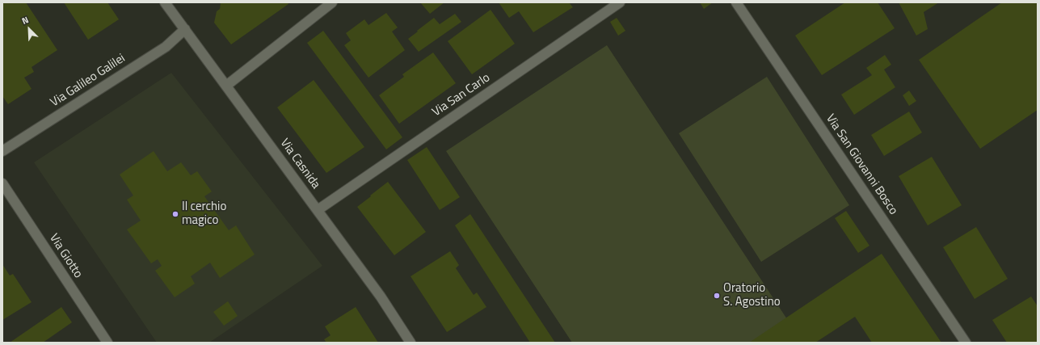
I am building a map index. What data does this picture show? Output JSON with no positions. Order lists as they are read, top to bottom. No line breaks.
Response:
{"streets":{"street":["Via Galileo Galilei","Via San Carlo","Via Casnida","Via San Giovanni Bosco","Via Giotto"]},"crossings":[["Via Galileo Galilei","Via Casnida"],["Via San Carlo","Via Casnida"]],"places":["Il cerchio magico","Oratorio S. Agostino"],"north":"top left"}
